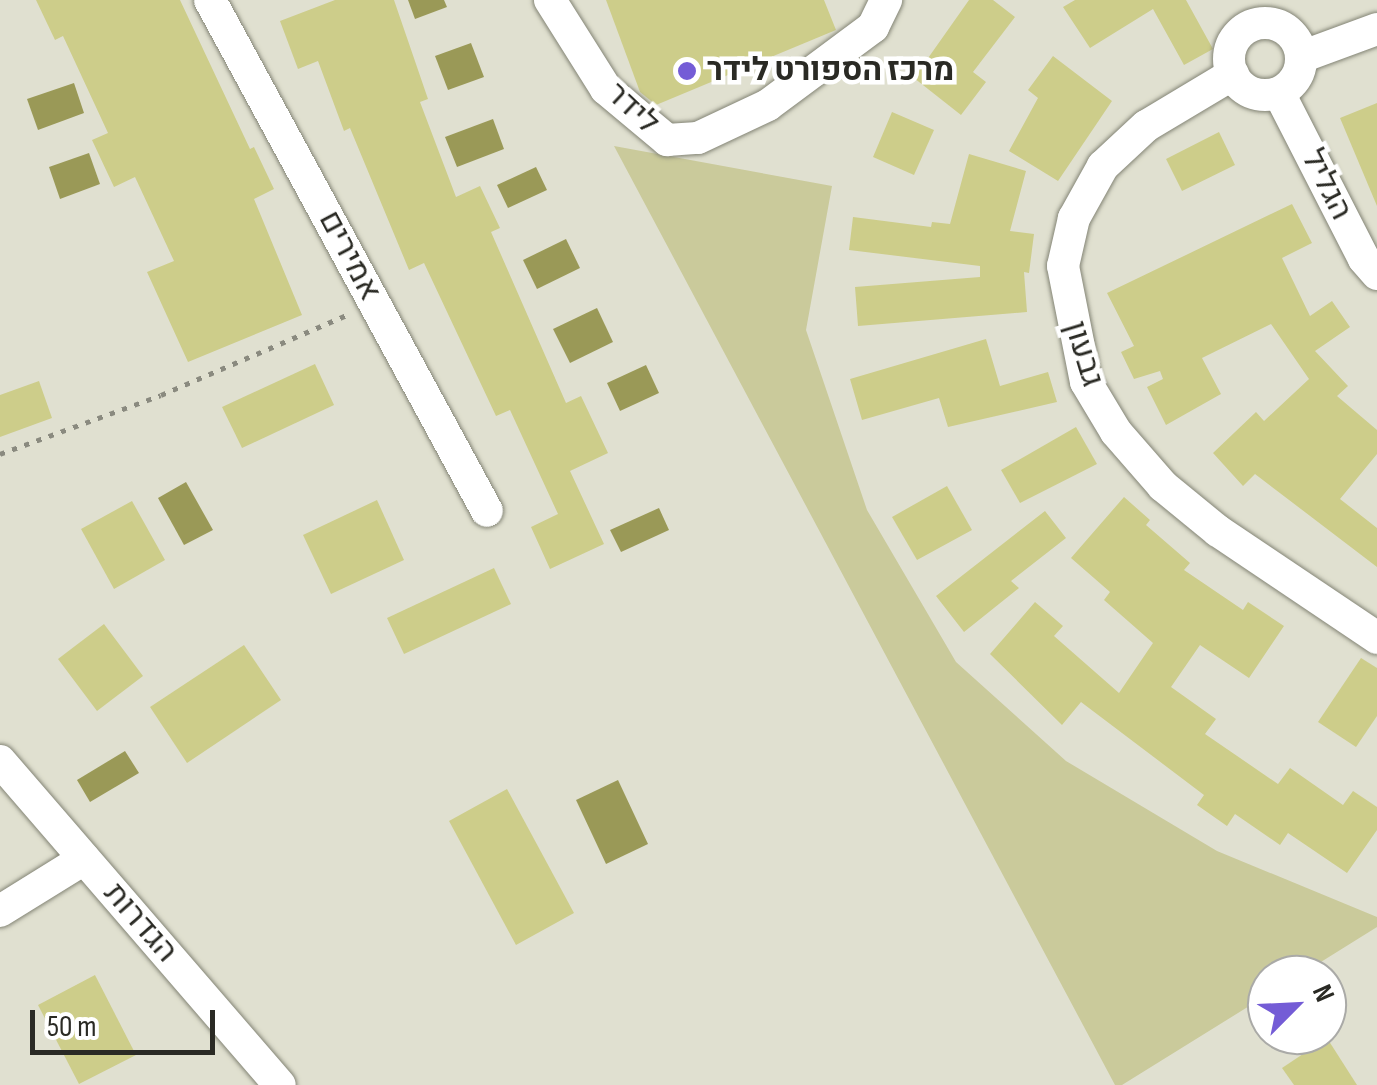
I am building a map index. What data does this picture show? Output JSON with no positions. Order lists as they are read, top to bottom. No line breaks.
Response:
{"streets":{"street":["לידר","הגליל","אמירים","גבעון","הגדרות"]},"crossings":[["הגליל","גבעון"]],"places":["מרכז הספורט לידר"],"scale_bar":"50 m","north":"top right"}
